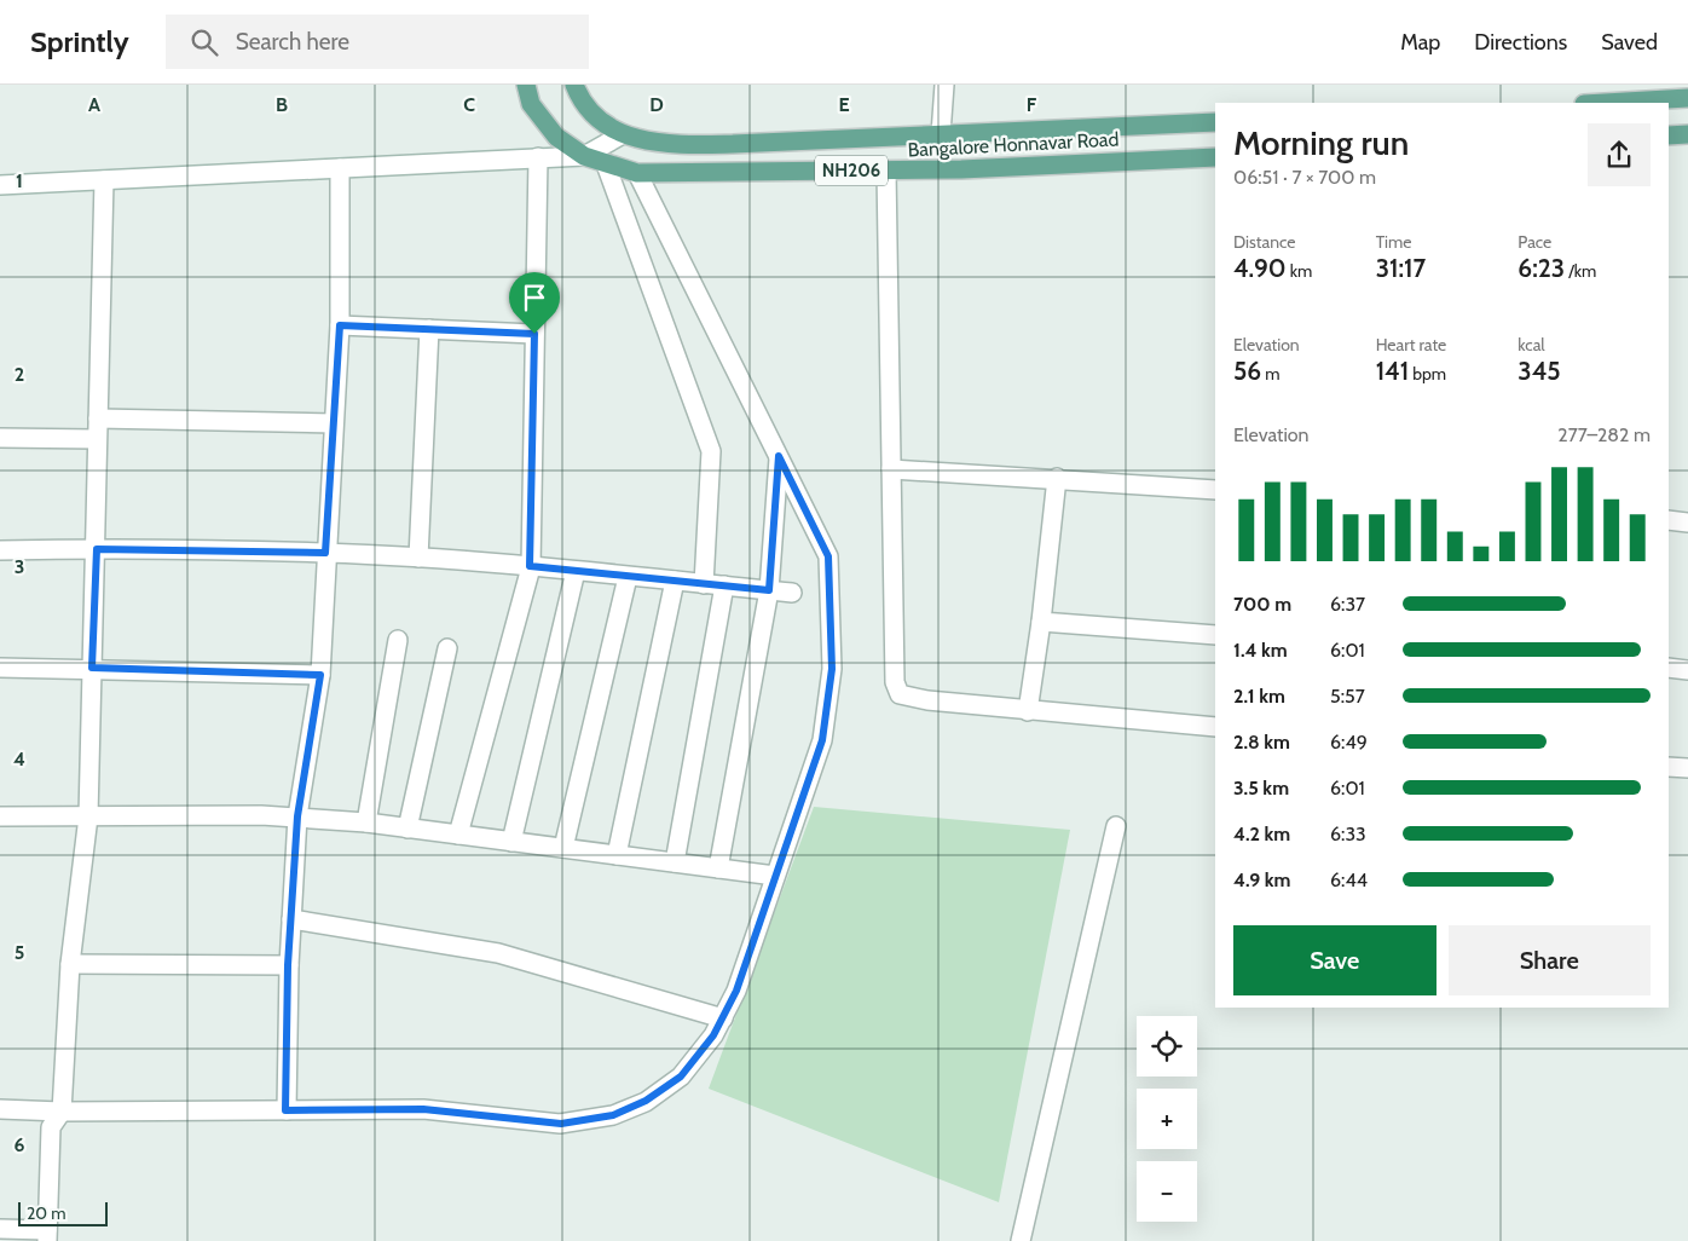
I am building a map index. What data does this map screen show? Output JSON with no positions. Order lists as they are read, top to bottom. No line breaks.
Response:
{"streets":{"main road":["Bangalore Honnavar Road","NH206"]},"scale_bar":"20 m","page":{"header":"Sprintly","search":"Search here","nav":["Map","Directions","Saved"],"heading":["Morning run","06:51 · 7 × 700 m"],"stats":[["Distance","4.90 km"],["Time","31:17"],["Pace","6:23 /km"],["Elevation","56 m"],["Heart rate","141 bpm"],["kcal","345"]],"chart":["Elevation","277–282 m"],"list":[{"name":"700 m","note":"6:37"},{"name":"1.4 km","note":"6:01"},{"name":"2.1 km","note":"5:57"},{"name":"2.8 km","note":"6:49"},{"name":"3.5 km","note":"6:01"},{"name":"4.2 km","note":"6:33"},{"name":"4.9 km","note":"6:44"}],"buttons":["Save","Share"],"map_buttons":["+","−"],"scale":"20 m"},"grid":{"columns":["A","B","C","D","E","F"],"rows":["1","2","3","4","5","6"]}}
